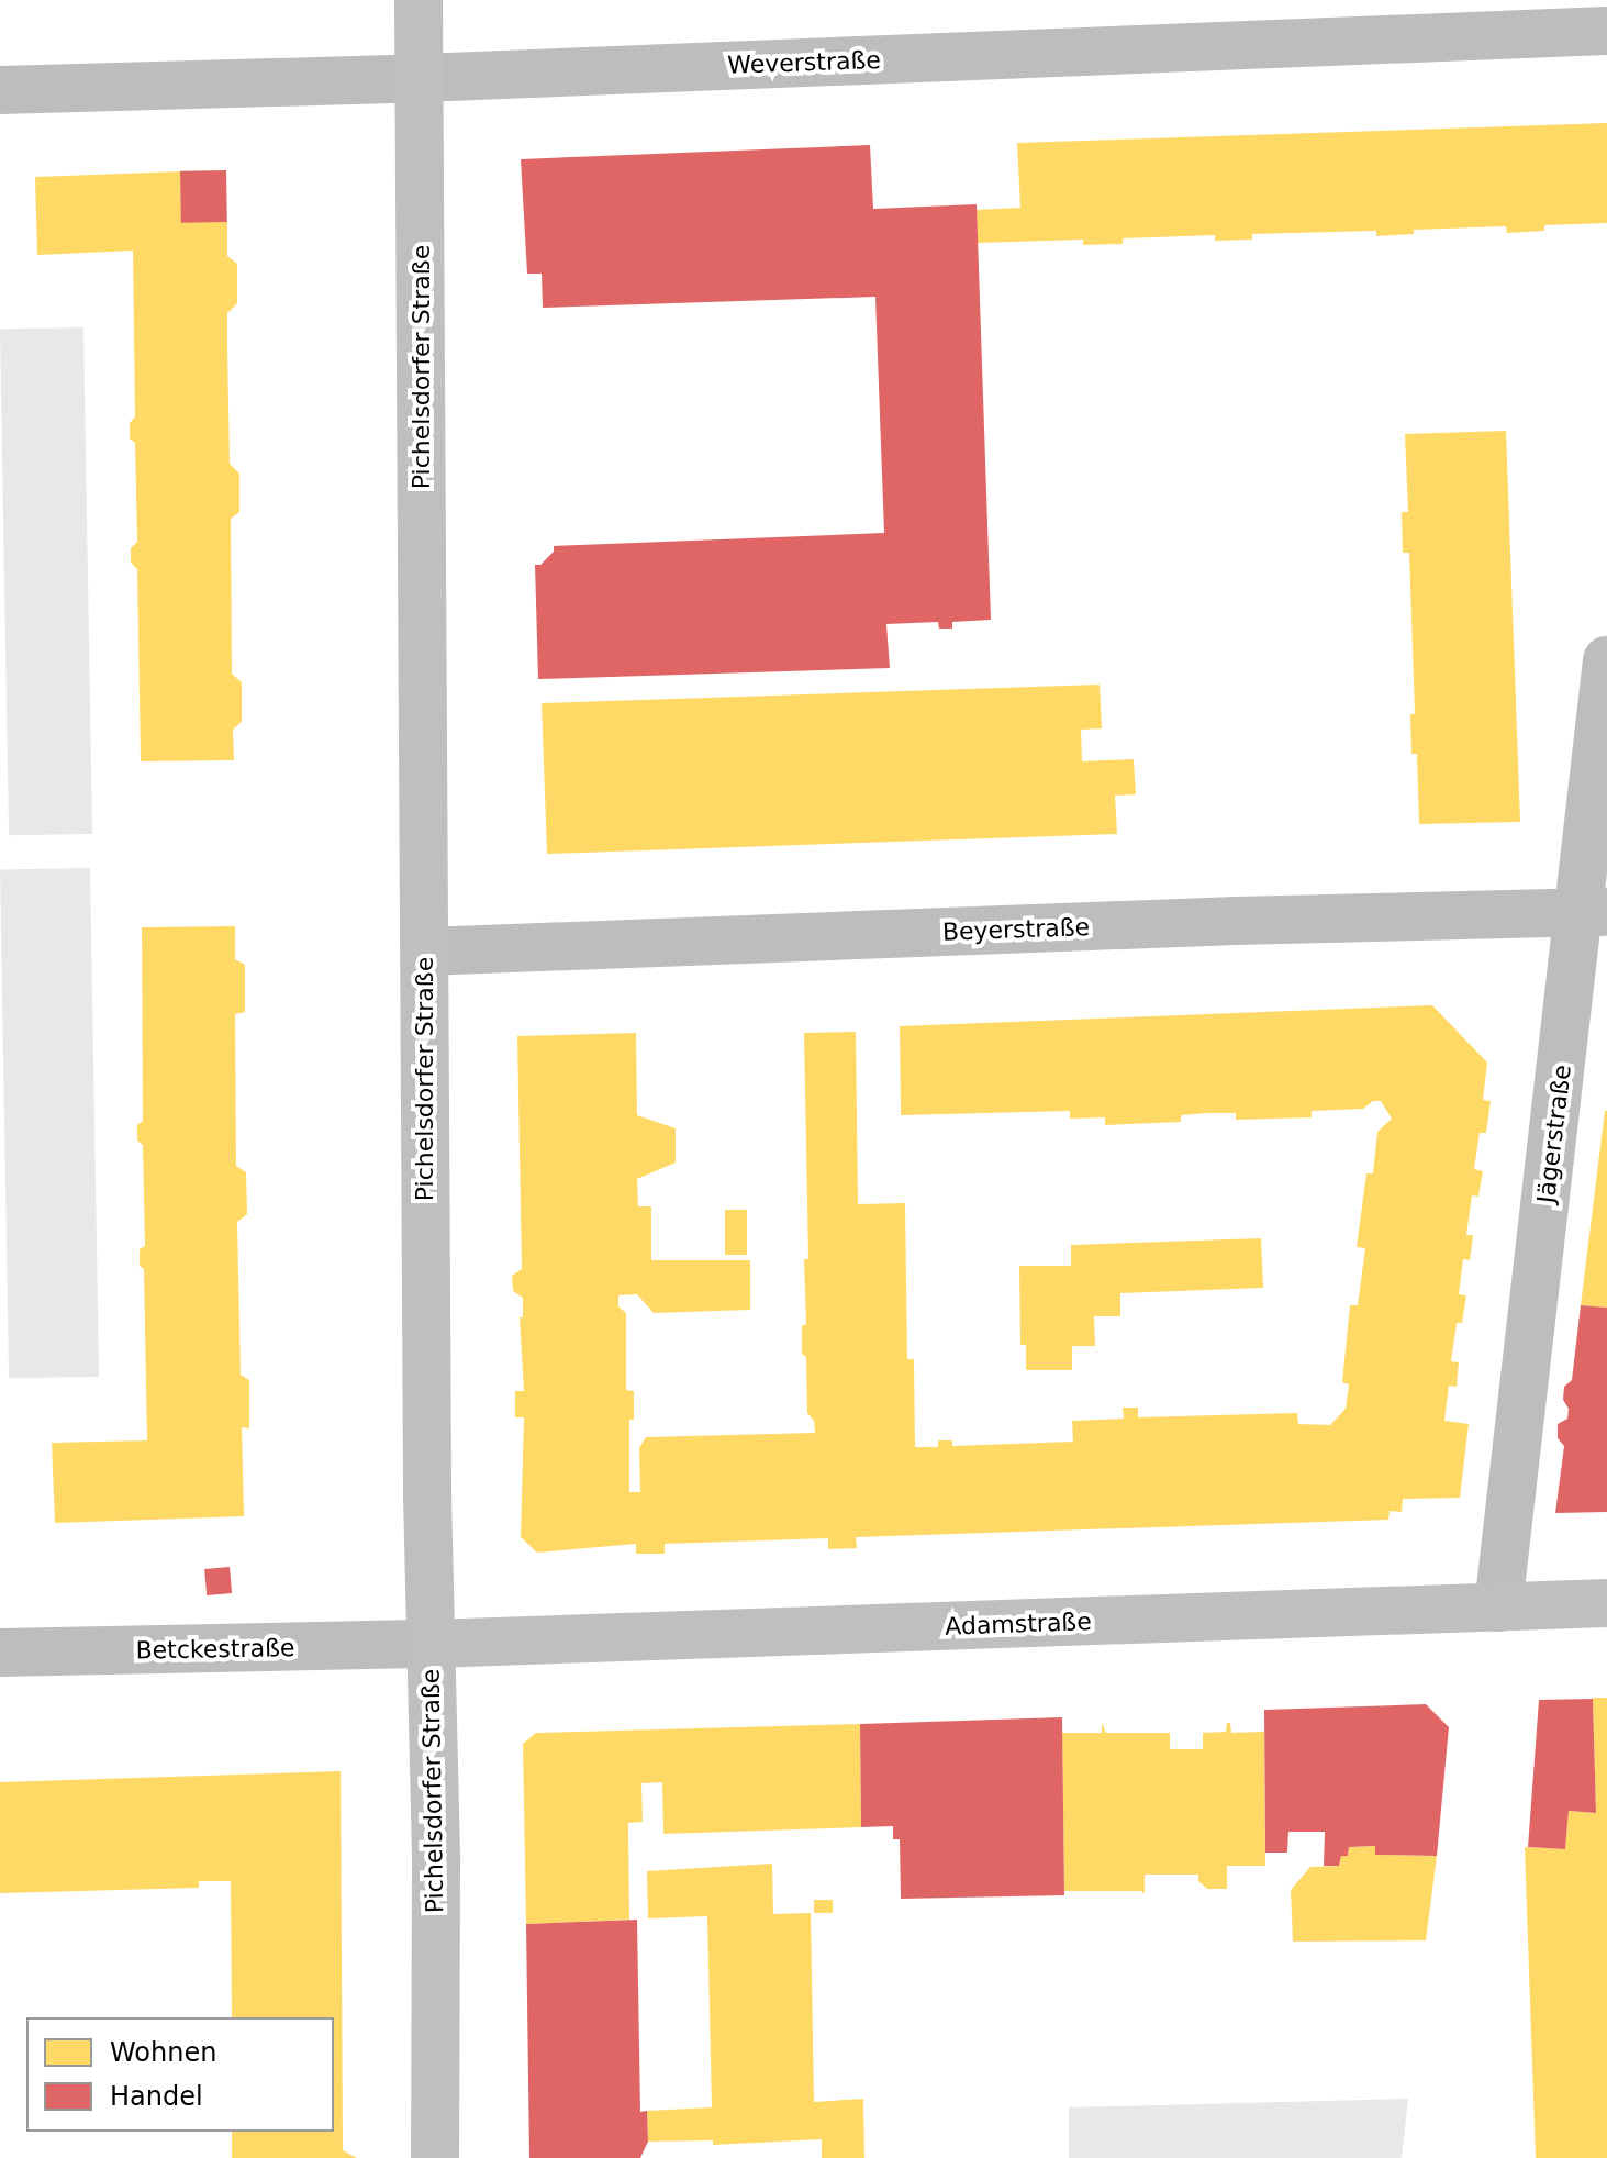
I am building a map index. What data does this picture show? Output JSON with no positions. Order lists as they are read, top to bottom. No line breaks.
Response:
{"streets":{"street":["Weverstraße","Pichelsdorfer Straße","Beyerstraße","Jägerstraße","Adamstraße","Betckestraße"]},"crossings":[["Weverstraße","Pichelsdorfer Straße"],["Pichelsdorfer Straße","Beyerstraße"],["Pichelsdorfer Straße","Adamstraße"],["Pichelsdorfer Straße","Betckestraße"],["Beyerstraße","Jägerstraße"],["Jägerstraße","Adamstraße"],["Adamstraße","Betckestraße"]],"legend":["Wohnen","Handel"]}
